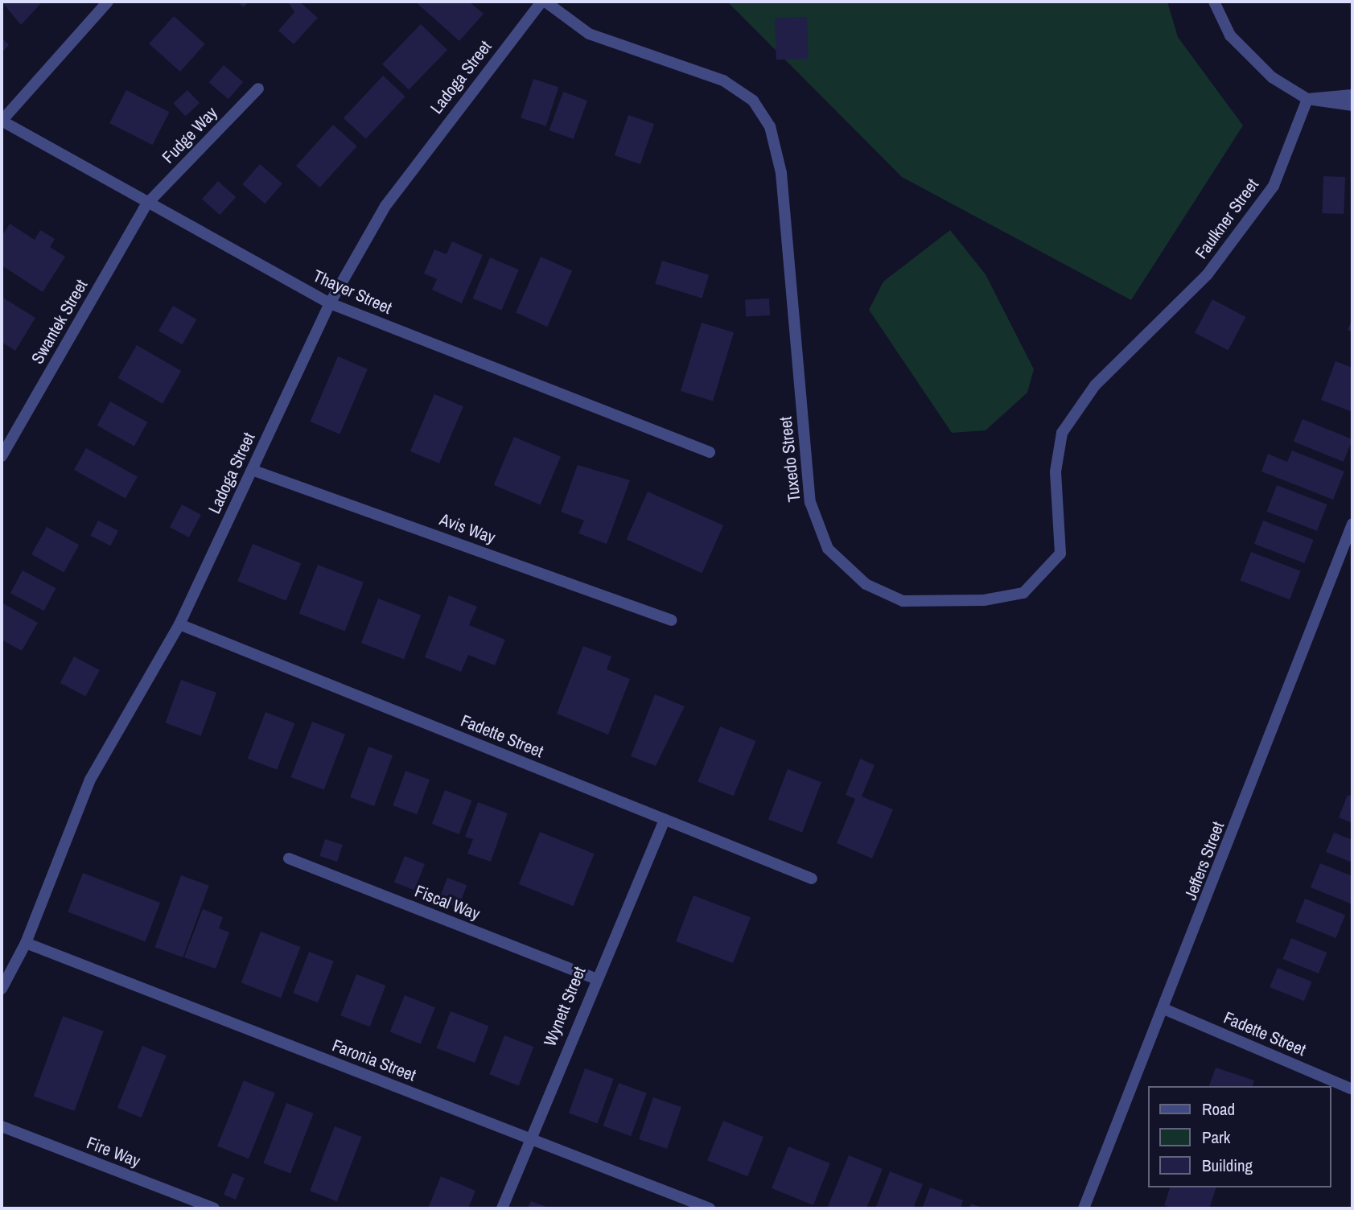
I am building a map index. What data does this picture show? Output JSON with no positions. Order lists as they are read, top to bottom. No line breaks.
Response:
{"streets":{"street":["Ladoga Street","Fudge Way","Faulkner Street","Thayer Street","Swantek Street","Tuxedo Street","Avis Way","Fadette Street","Jeffers Street","Fiscal Way","Wynett Street","Faronia Street","Fire Way"]},"crossings":[["Ladoga Street","Thayer Street"],["Ladoga Street","Tuxedo Street"],["Ladoga Street","Avis Way"],["Ladoga Street","Fadette Street"],["Ladoga Street","Faronia Street"],["Fudge Way","Thayer Street"],["Fudge Way","Swantek Street"],["Faulkner Street","Tuxedo Street"],["Thayer Street","Swantek Street"],["Fadette Street","Jeffers Street"],["Fadette Street","Wynett Street"],["Fiscal Way","Wynett Street"],["Wynett Street","Faronia Street"]],"legend":["Road","Park","Building"]}
